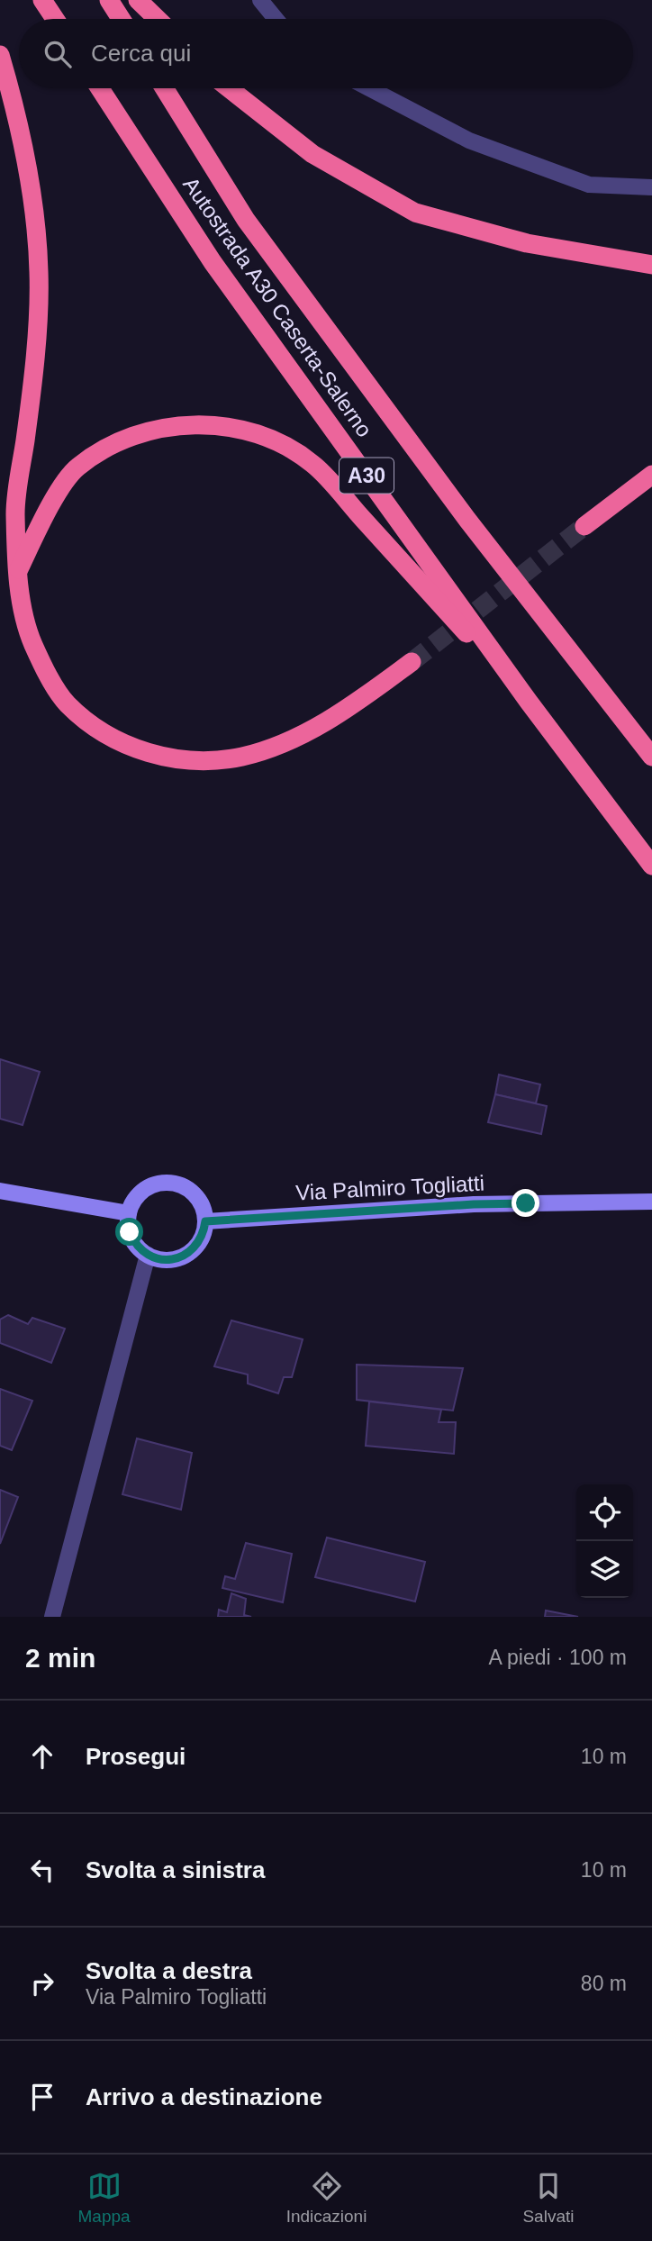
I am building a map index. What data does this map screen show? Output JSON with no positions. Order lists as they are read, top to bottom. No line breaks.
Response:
{"streets":{"highway":["Autostrada A30 Caserta-Salerno","A30"],"main road":["Via Palmiro Togliatti"]},"page":{"search":"Cerca qui","heading":["2 min","A piedi · 100 m"],"list":[["Prosegui","10 m"],["Svolta a sinistra","10 m"],["Svolta a destra","Via Palmiro Togliatti","80 m"],"Arrivo a destinazione"],"nav":["Mappa","Indicazioni","Salvati"]}}
